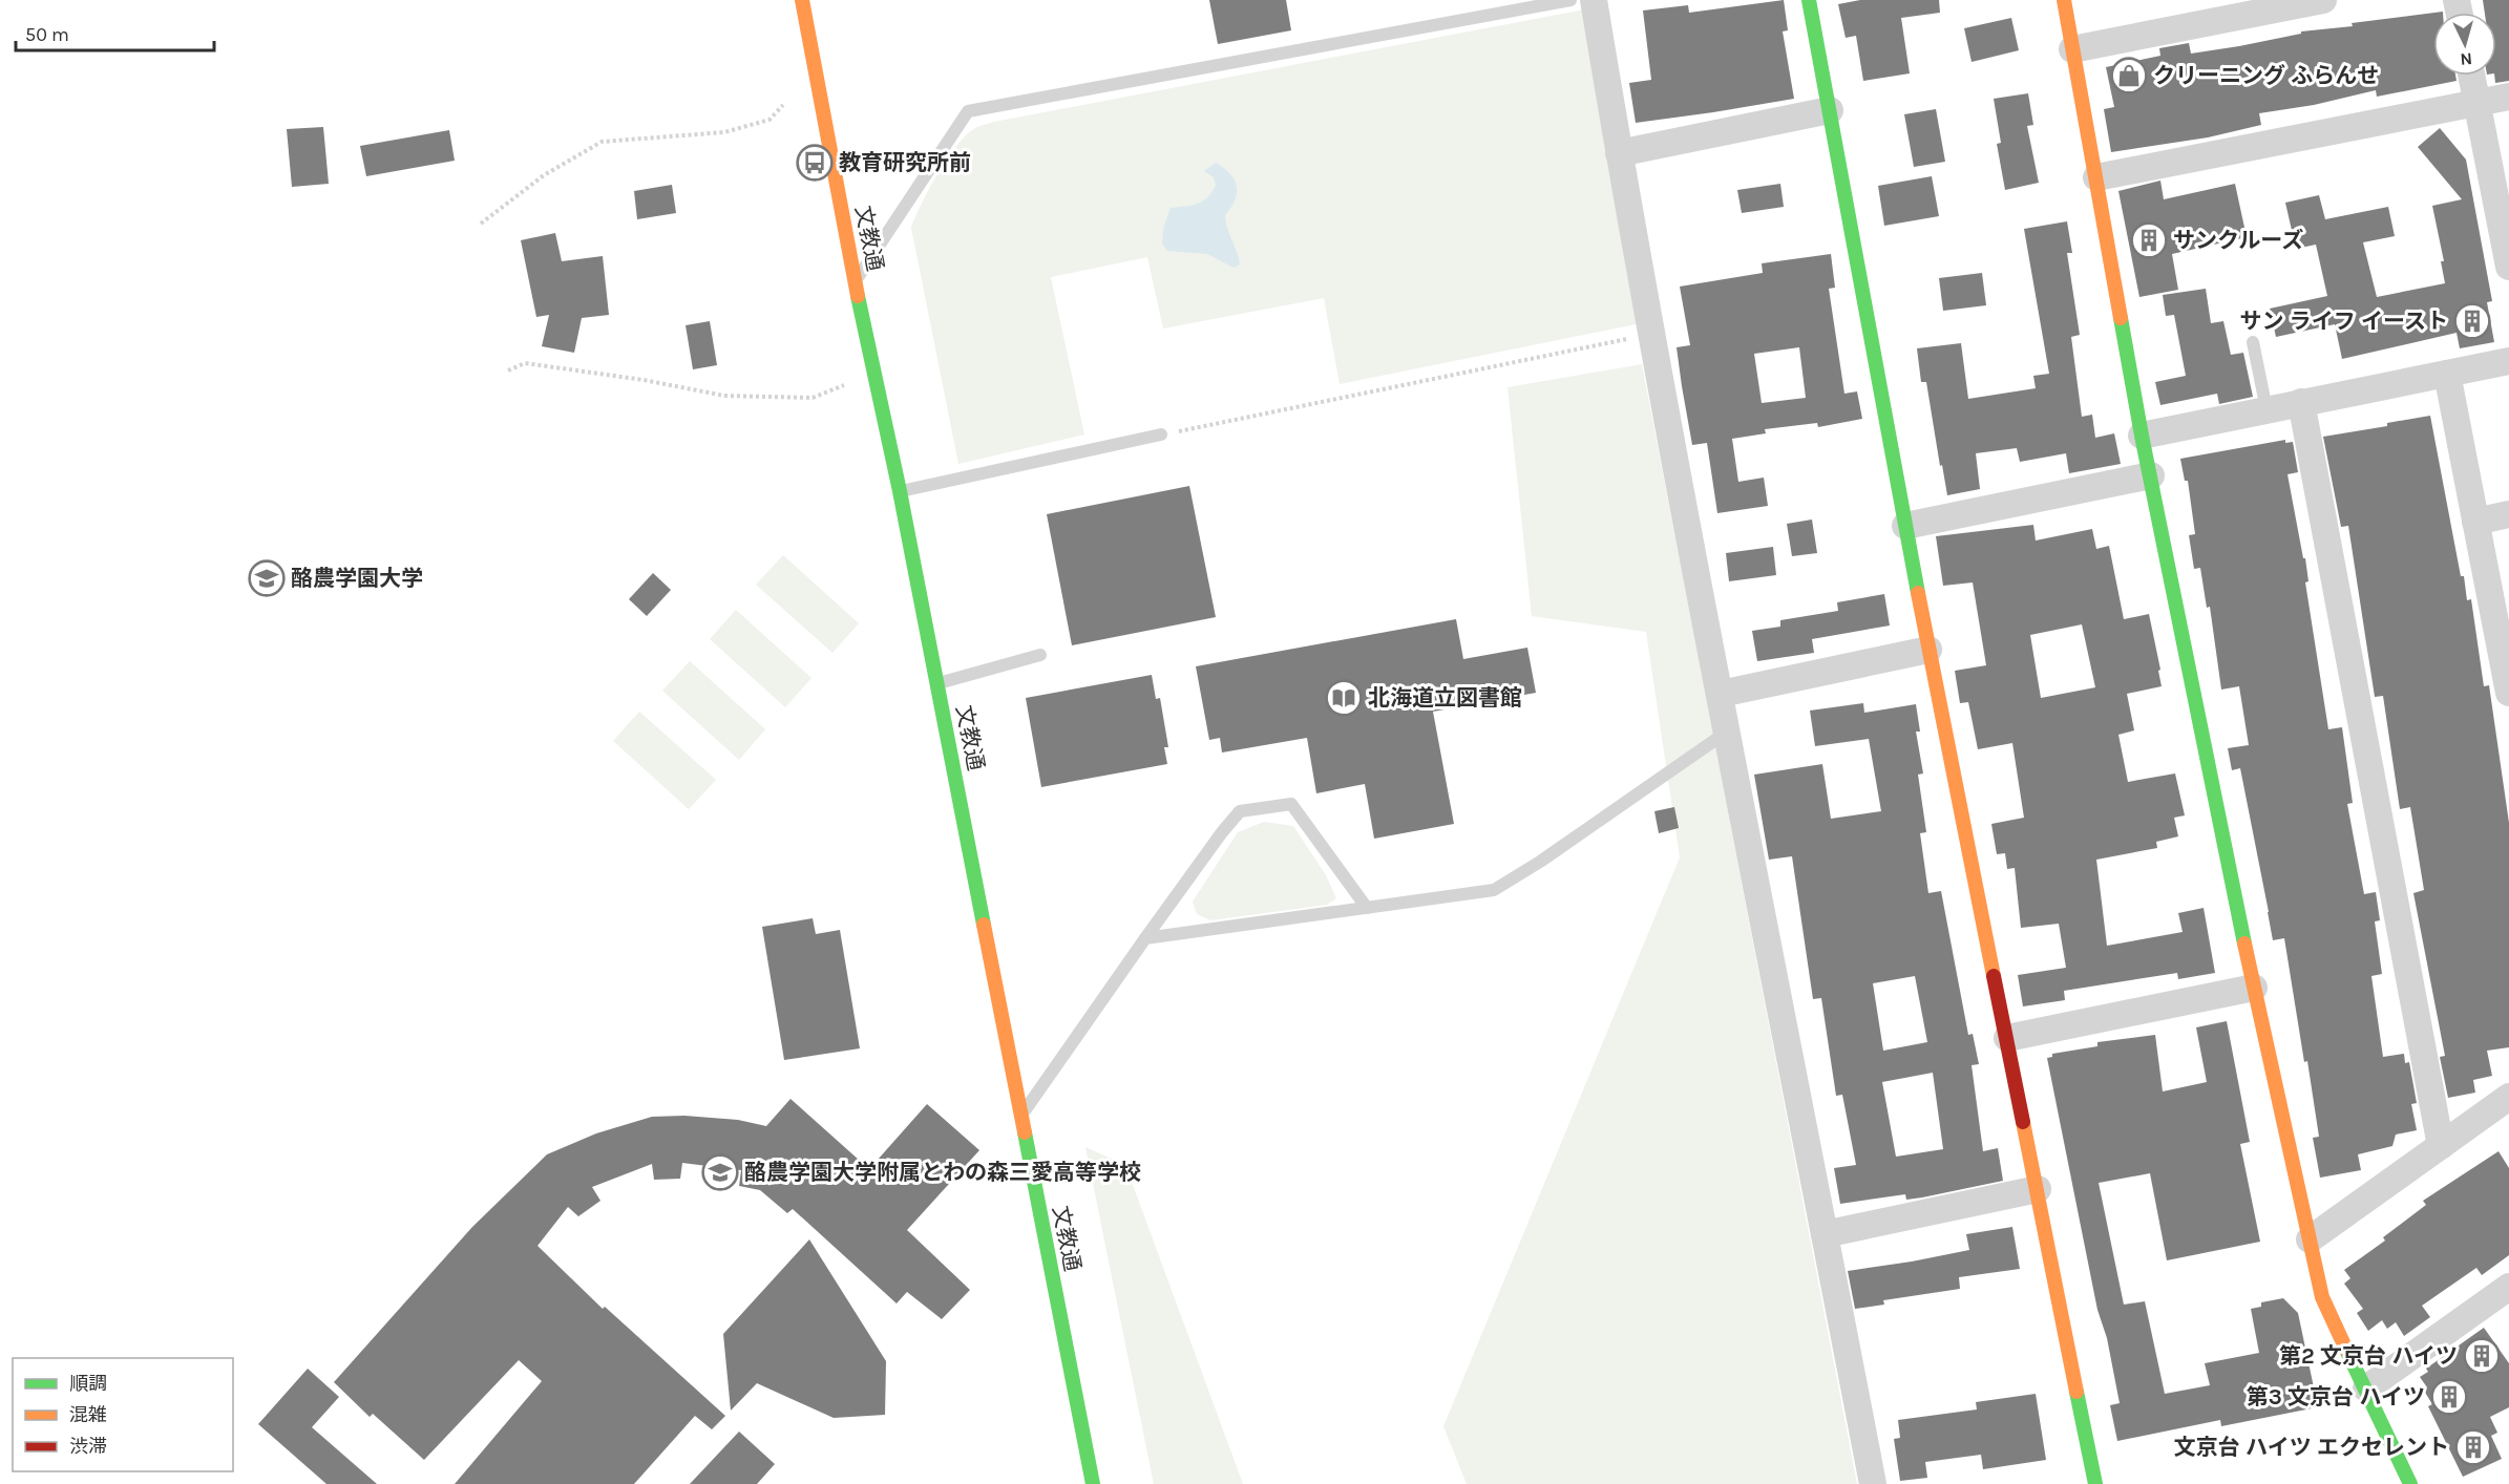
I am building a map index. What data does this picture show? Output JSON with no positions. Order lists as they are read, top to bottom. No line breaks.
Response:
{"streets":{"street":["文教通"]},"places":{"shop":["クリーニング ふらんせ"],"bus stop":["教育研究所前"],"building":["サンクルーズ","サン ライフ イースト","第2 文京台 ハイツ","第3 文京台 ハイツ","文京台 ハイツ エクセレント"],"school or university":["酪農学園大学","酪農学園大学附属とわの森三愛高等学校"],"library":["北海道立図書館"]},"legend":["順調","混雑","渋滞"],"scale_bar":"50 m","north":"bottom"}
